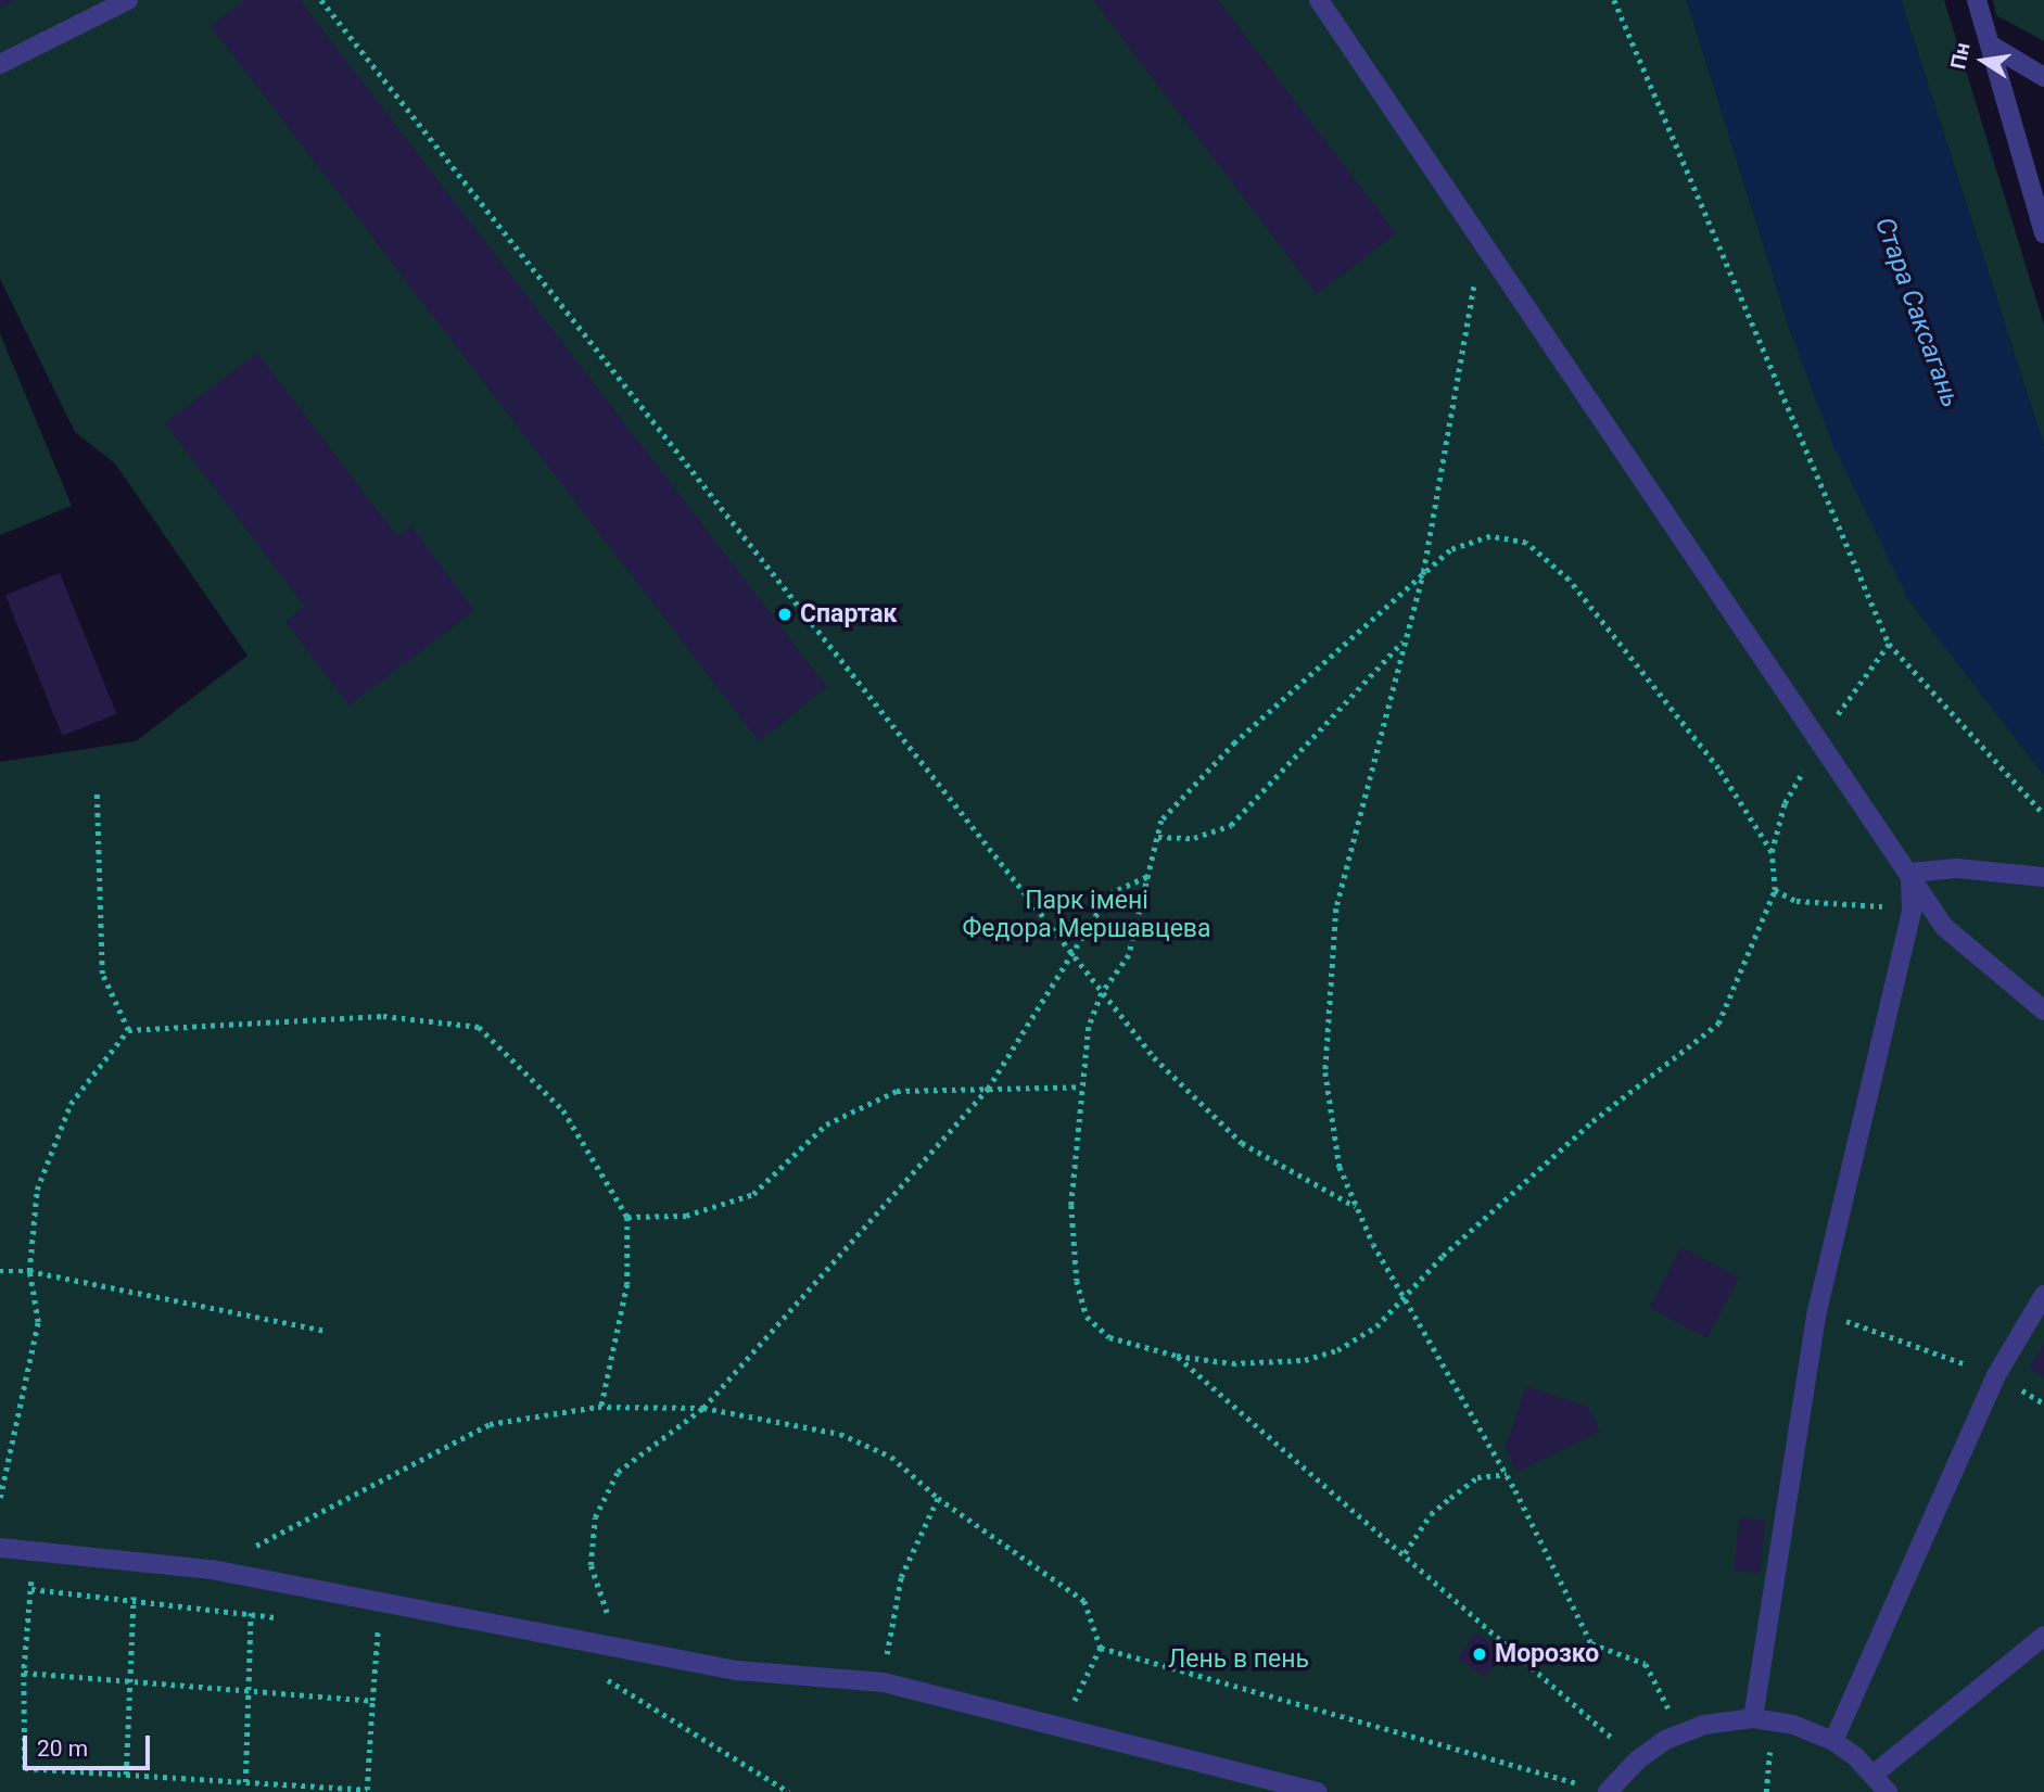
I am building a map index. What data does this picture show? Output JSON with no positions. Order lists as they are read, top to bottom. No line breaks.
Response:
{"water":["Стара Саксагань"],"parks":["Парк імені Федора Мершавцева","Лень в пень"],"places":["Спартак","Морозко"],"scale_bar":"20 m","north":"left"}
